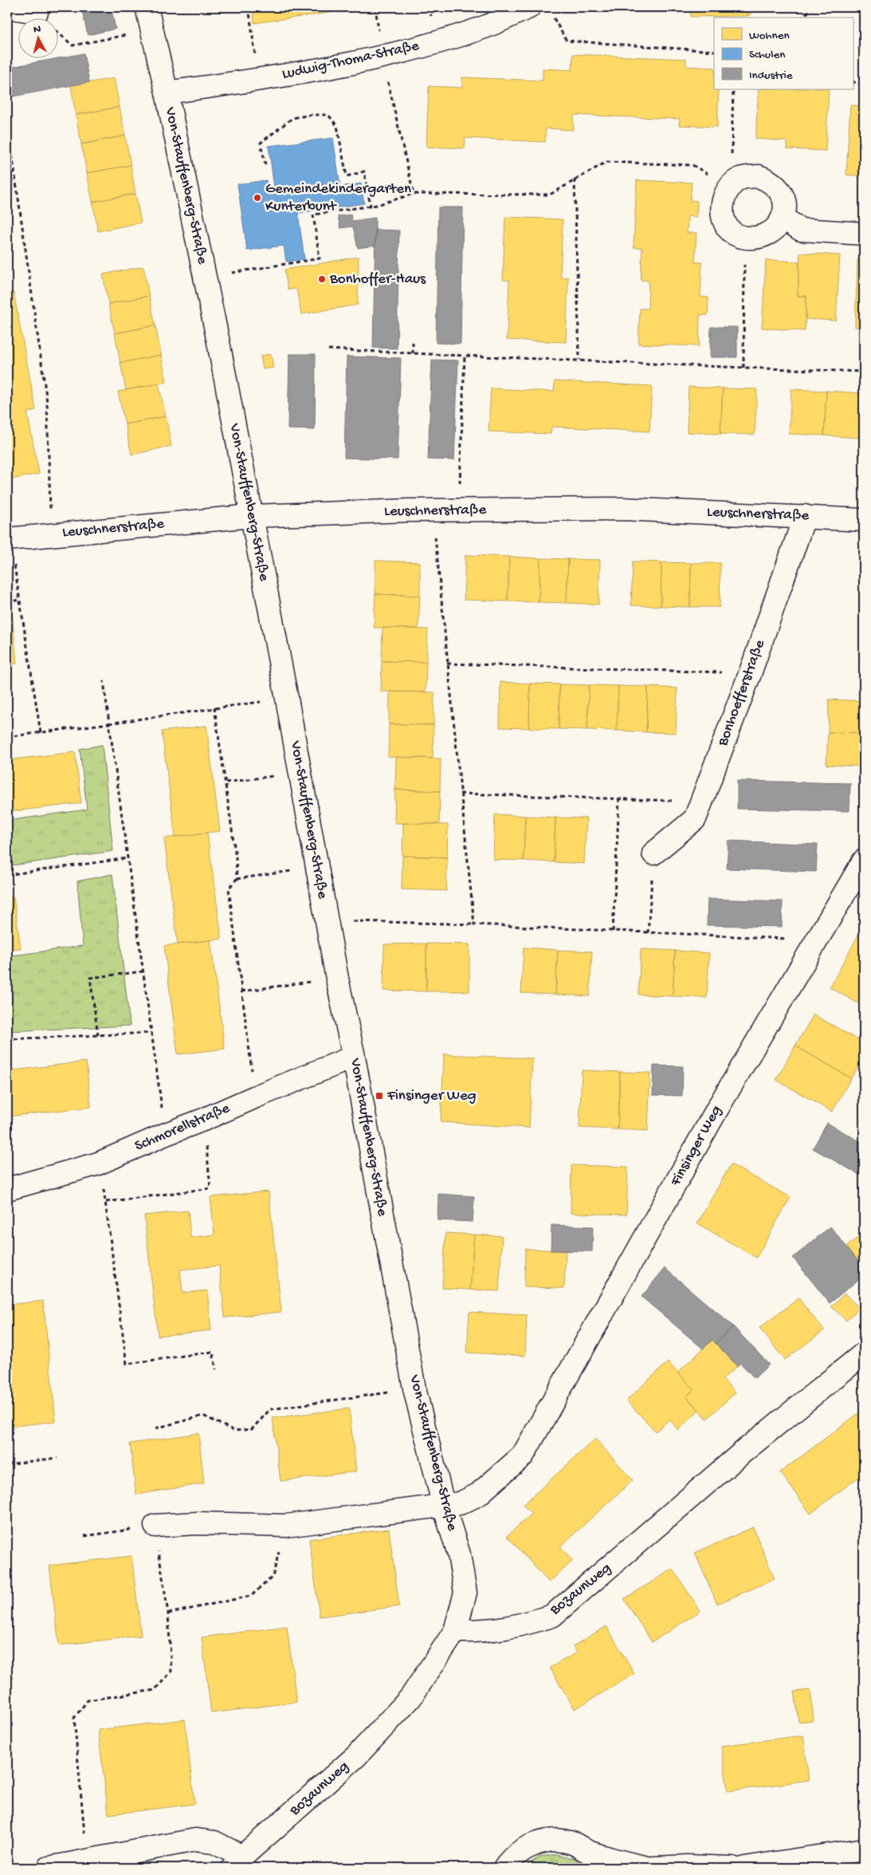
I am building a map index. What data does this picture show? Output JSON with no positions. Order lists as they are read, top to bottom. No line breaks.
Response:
{"streets":{"street":["Ludwig-Thoma-Straße","Von-Stauffenberg-Straße","Leuschnerstraße","Bonhoefferstraße","Schmorellstraße","Finsinger Weg","Bozaunweg"]},"crossings":[["Ludwig-Thoma-Straße","Von-Stauffenberg-Straße"],["Von-Stauffenberg-Straße","Leuschnerstraße"],["Von-Stauffenberg-Straße","Schmorellstraße"],["Von-Stauffenberg-Straße","Finsinger Weg"],["Von-Stauffenberg-Straße","Bozaunweg"],["Leuschnerstraße","Bonhoefferstraße"]],"places":{"other":["Gemeindekindergarten Kunterbunt","Bonhoffer-Haus"],"transit":["Finsinger Weg"]},"legend":["Wohnen","Schulen","Industrie"],"north":"top"}
